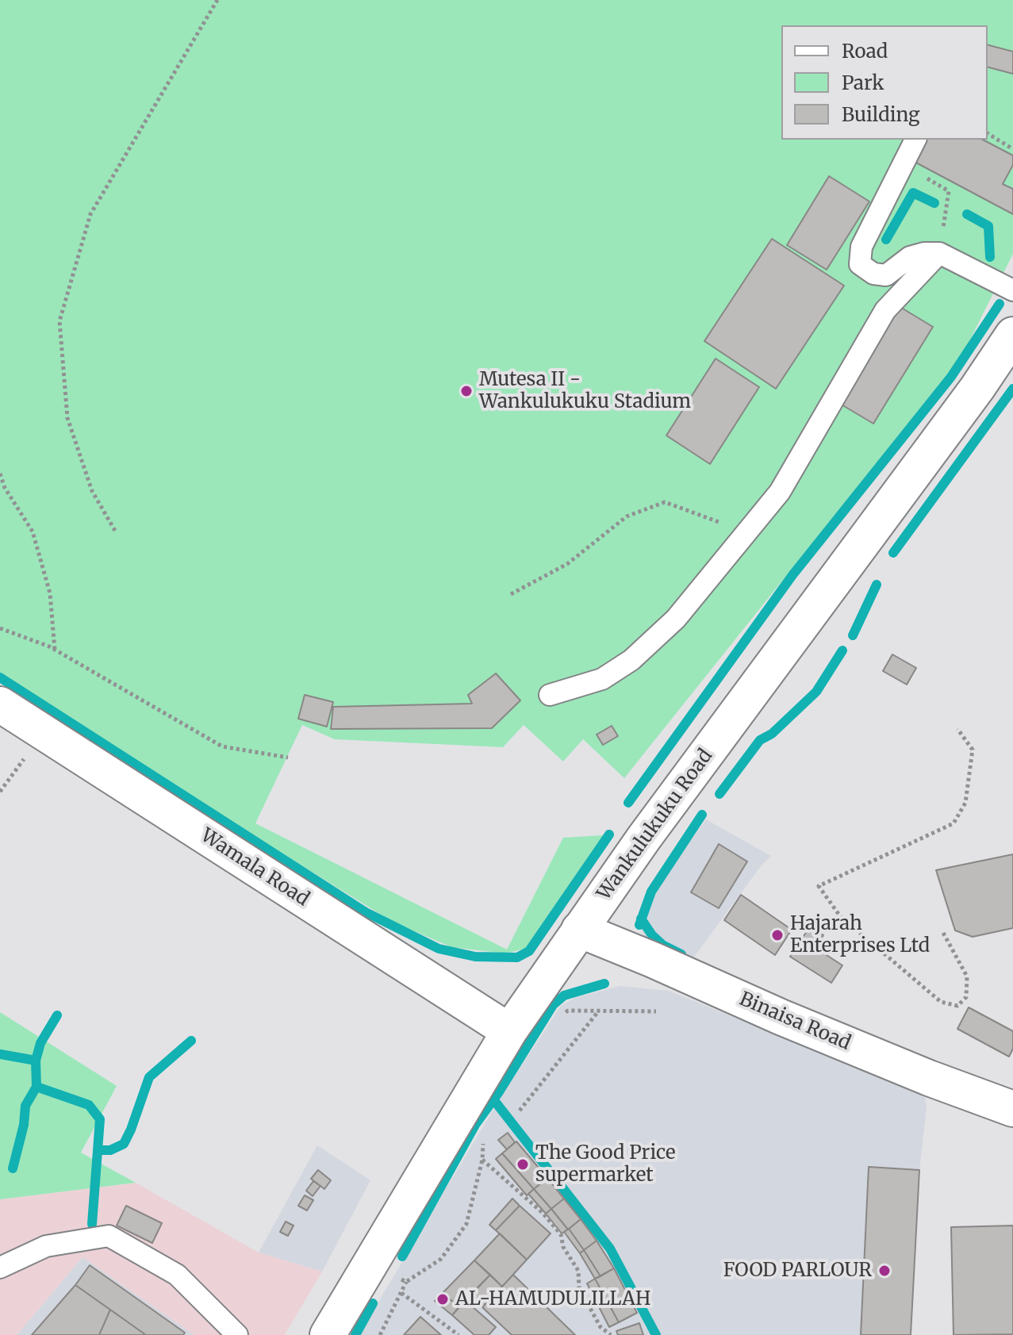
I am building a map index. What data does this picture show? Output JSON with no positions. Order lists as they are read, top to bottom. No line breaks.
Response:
{"streets":{"main road":["Wankulukuku Road","Wamala Road","Binaisa Road"]},"crossings":[["Wankulukuku Road","Wamala Road"],["Wankulukuku Road","Binaisa Road"]],"places":["Mutesa II - Wankulukuku Stadium","Hajarah Enterprises Ltd","The Good Price supermarket","FOOD PARLOUR","AL-HAMUDULILLAH"],"legend":["Road","Park","Building"]}
